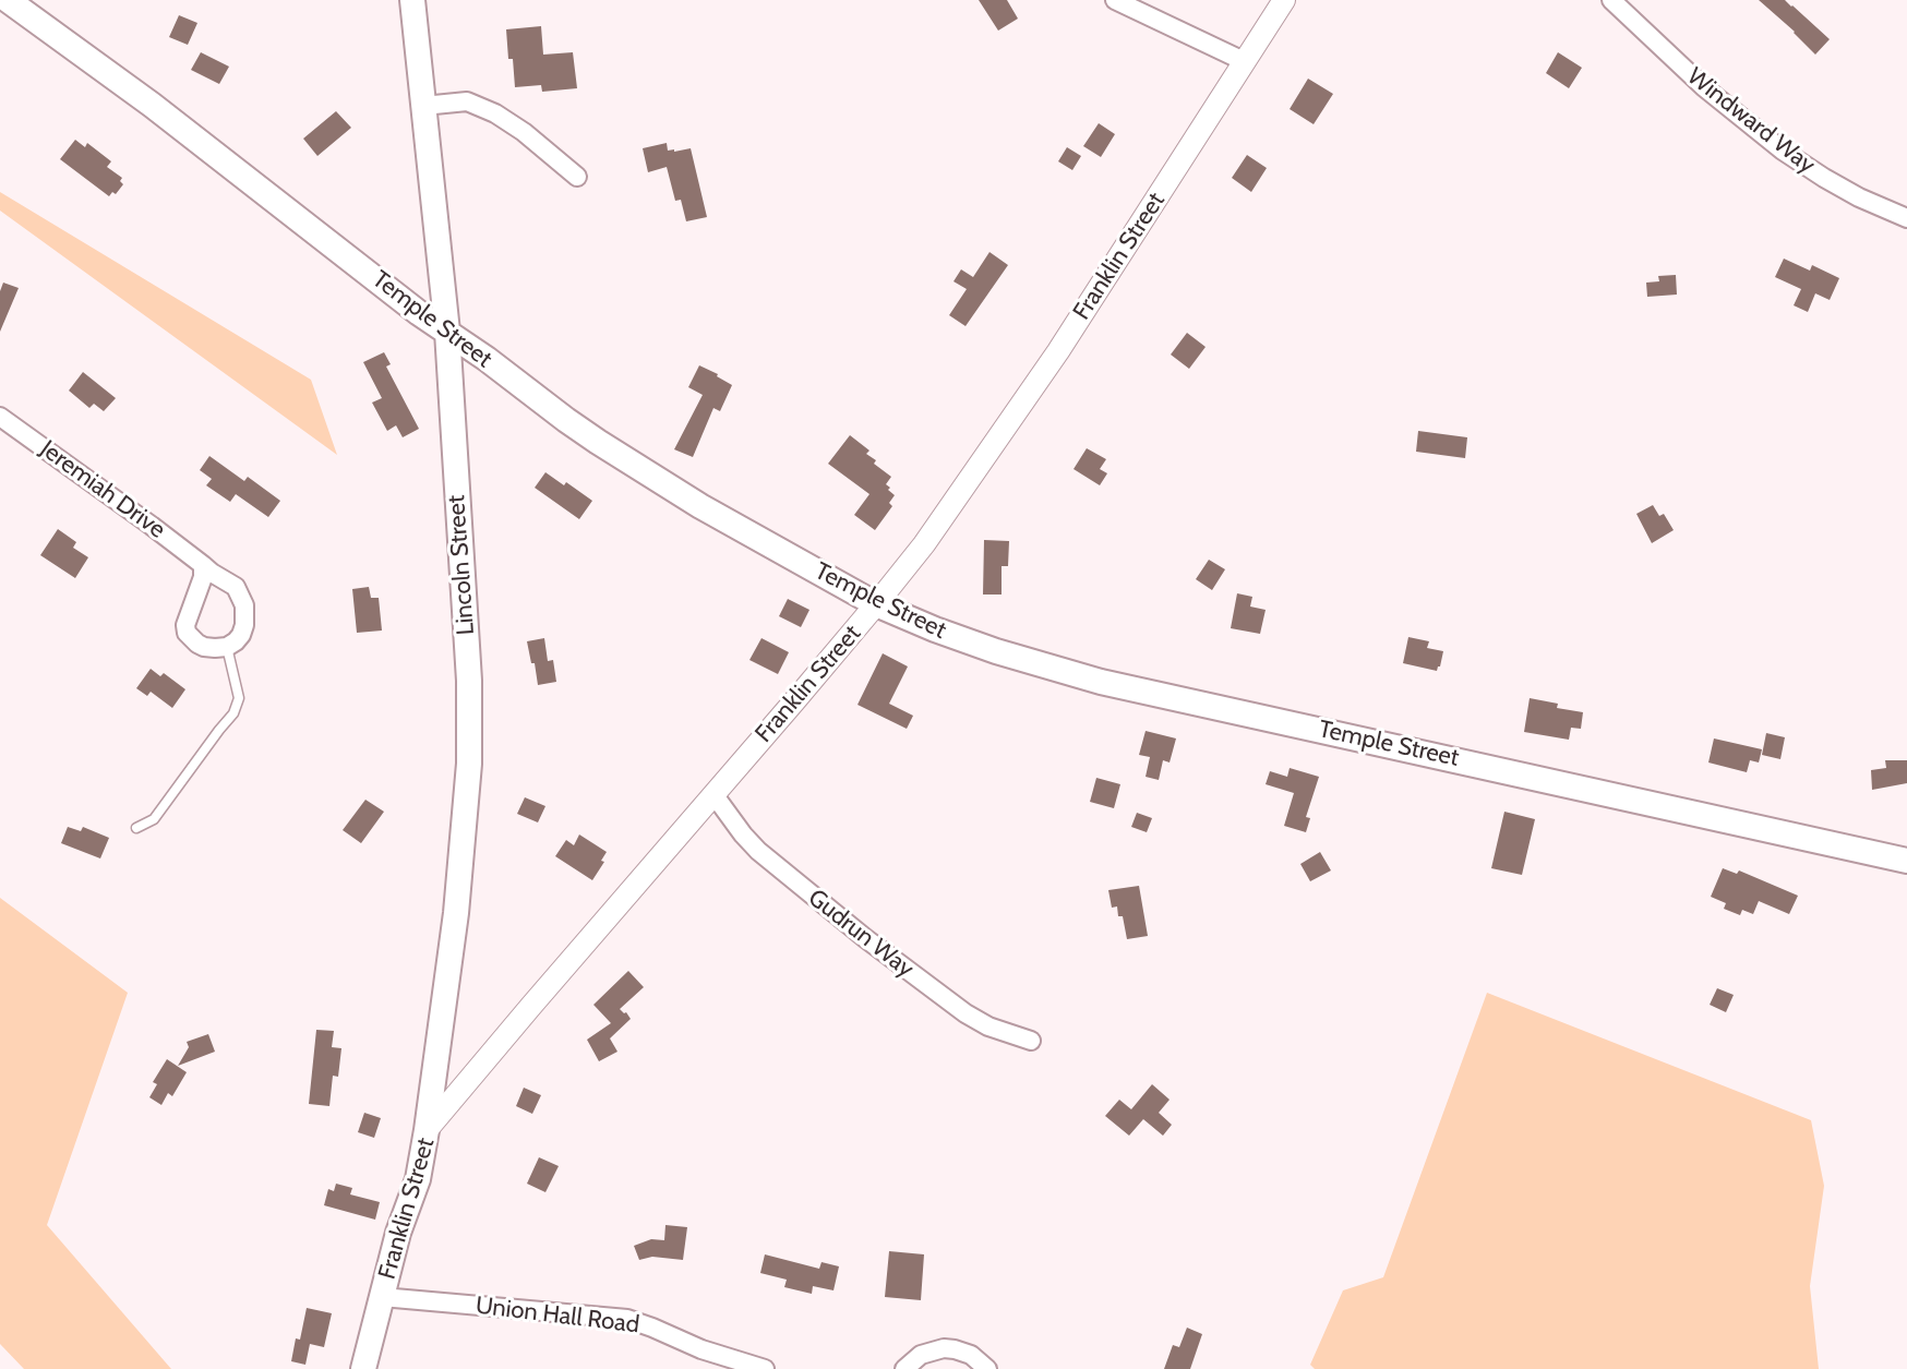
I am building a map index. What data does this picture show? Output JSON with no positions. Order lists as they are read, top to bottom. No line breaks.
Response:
{"streets":{"main road":["Franklin Street","Temple Street","Lincoln Street"],"street":["Windward Way","Jeremiah Drive","Gudrun Way","Union Hall Road"]},"crossings":[["Franklin Street","Temple Street"],["Franklin Street","Lincoln Street"],["Franklin Street","Gudrun Way"],["Franklin Street","Union Hall Road"],["Temple Street","Lincoln Street"]]}
